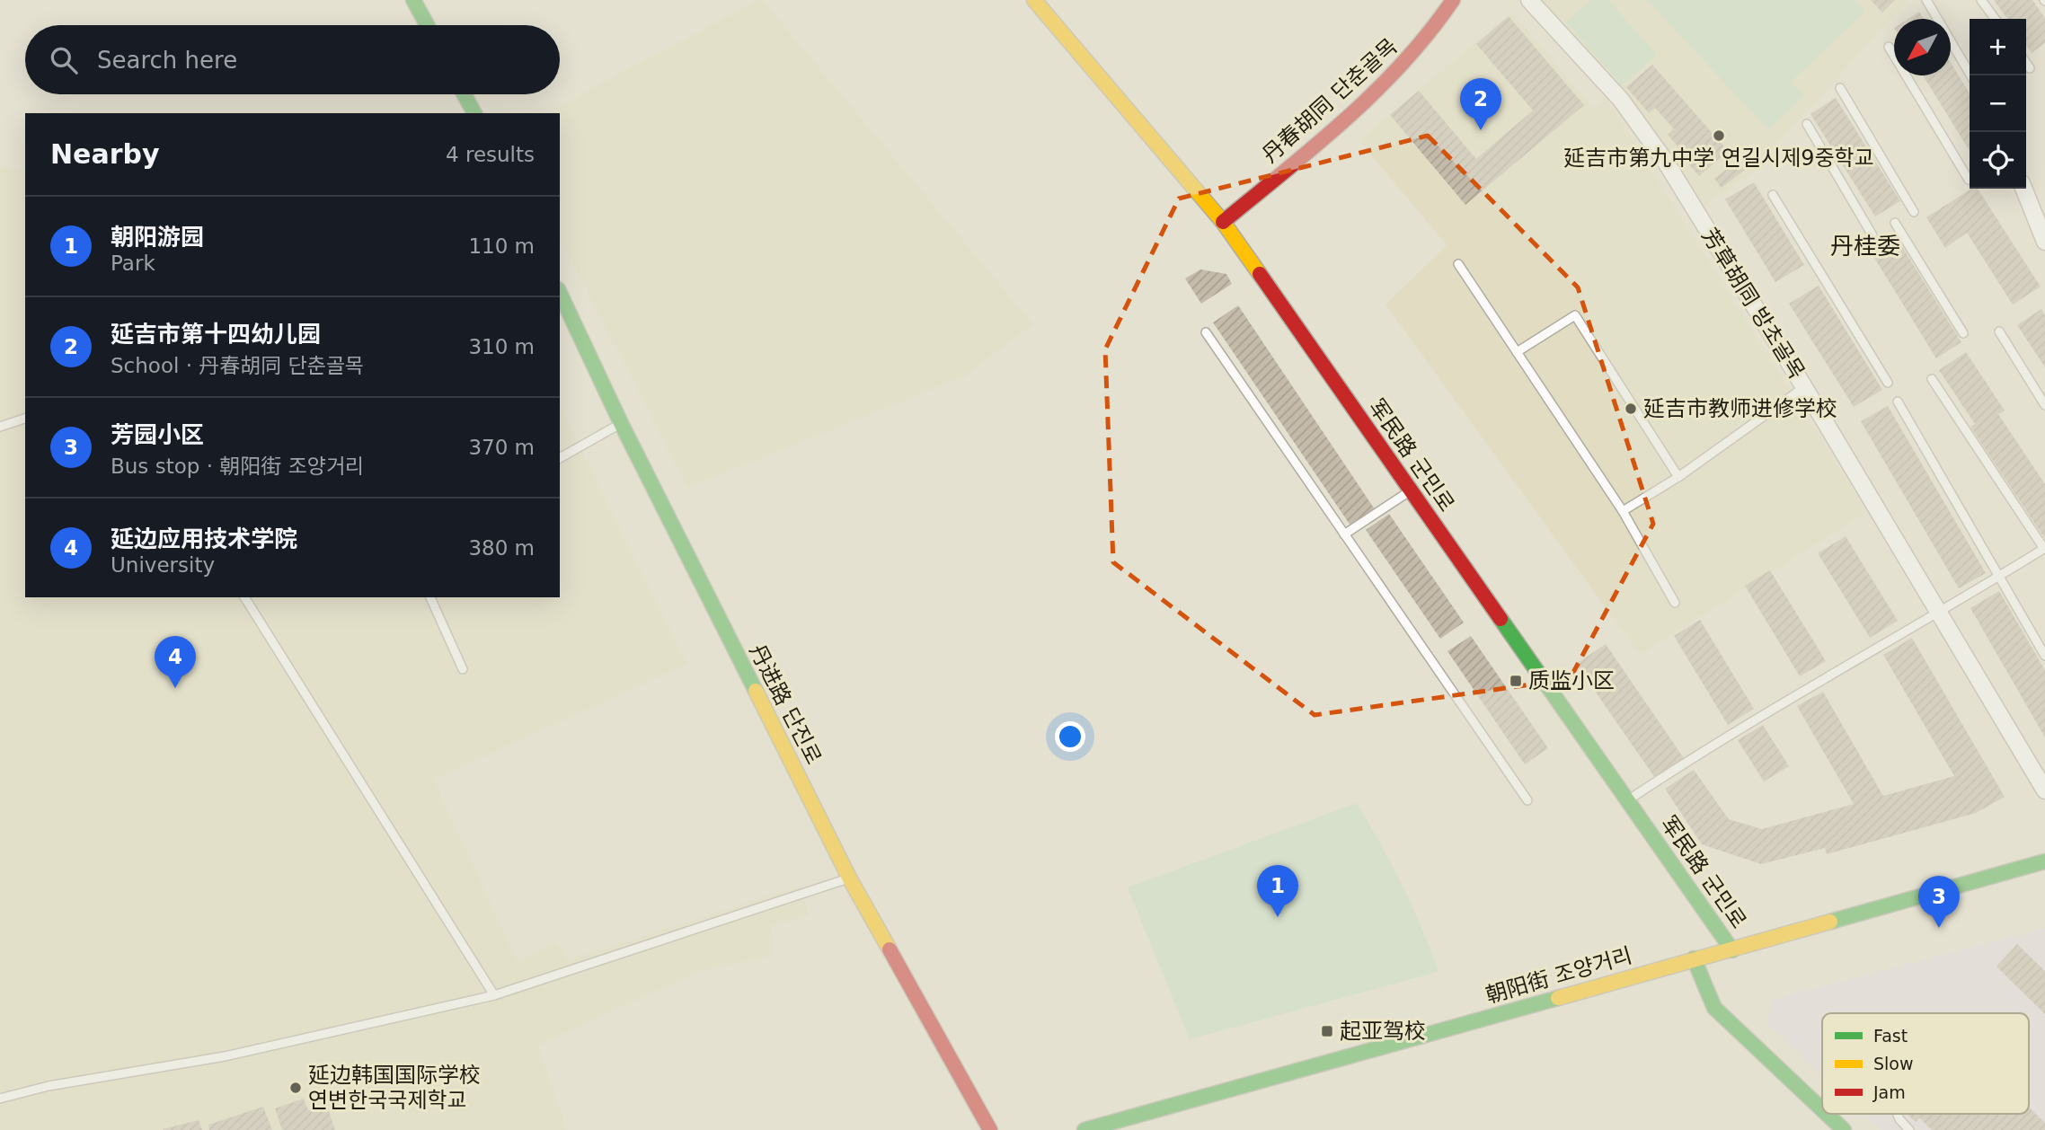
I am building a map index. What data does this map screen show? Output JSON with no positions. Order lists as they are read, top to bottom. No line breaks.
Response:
{"streets":{"street":["丹春胡同 단춘골목","芳草胡同 방초골목","军民路 군민로","丹进路 단진로","朝阳街 조양거리"]},"crossings":[["丹春胡同 단춘골목","军民路 군민로"],["军民路 군민로","朝阳街 조양거리"]],"districts":["丹桂委"],"places":{"other":["延吉市第九中学 연길시제9중학교","延吉市教师进修学校","延边韩国国际学校 연변한국국제학교"],"transit":["质监小区","起亚驾校"]},"legend":["Fast","Slow","Jam"],"north":"bottom left","page":{"map_buttons":["+","−"],"search":"Search here","pins":["2","4","1","3"],"heading":["Nearby","4 results"],"list":[{"mark":"1","name":"朝阳游园","note":"Park","value":"110 m"},{"mark":"2","name":"延吉市第十四幼儿园","note":"School · 丹春胡同 단춘골목","value":"310 m"},{"mark":"3","name":"芳园小区","note":"Bus stop · 朝阳街 조양거리","value":"370 m"},{"mark":"4","name":"延边应用技术学院","note":"University","value":"380 m"}]}}
